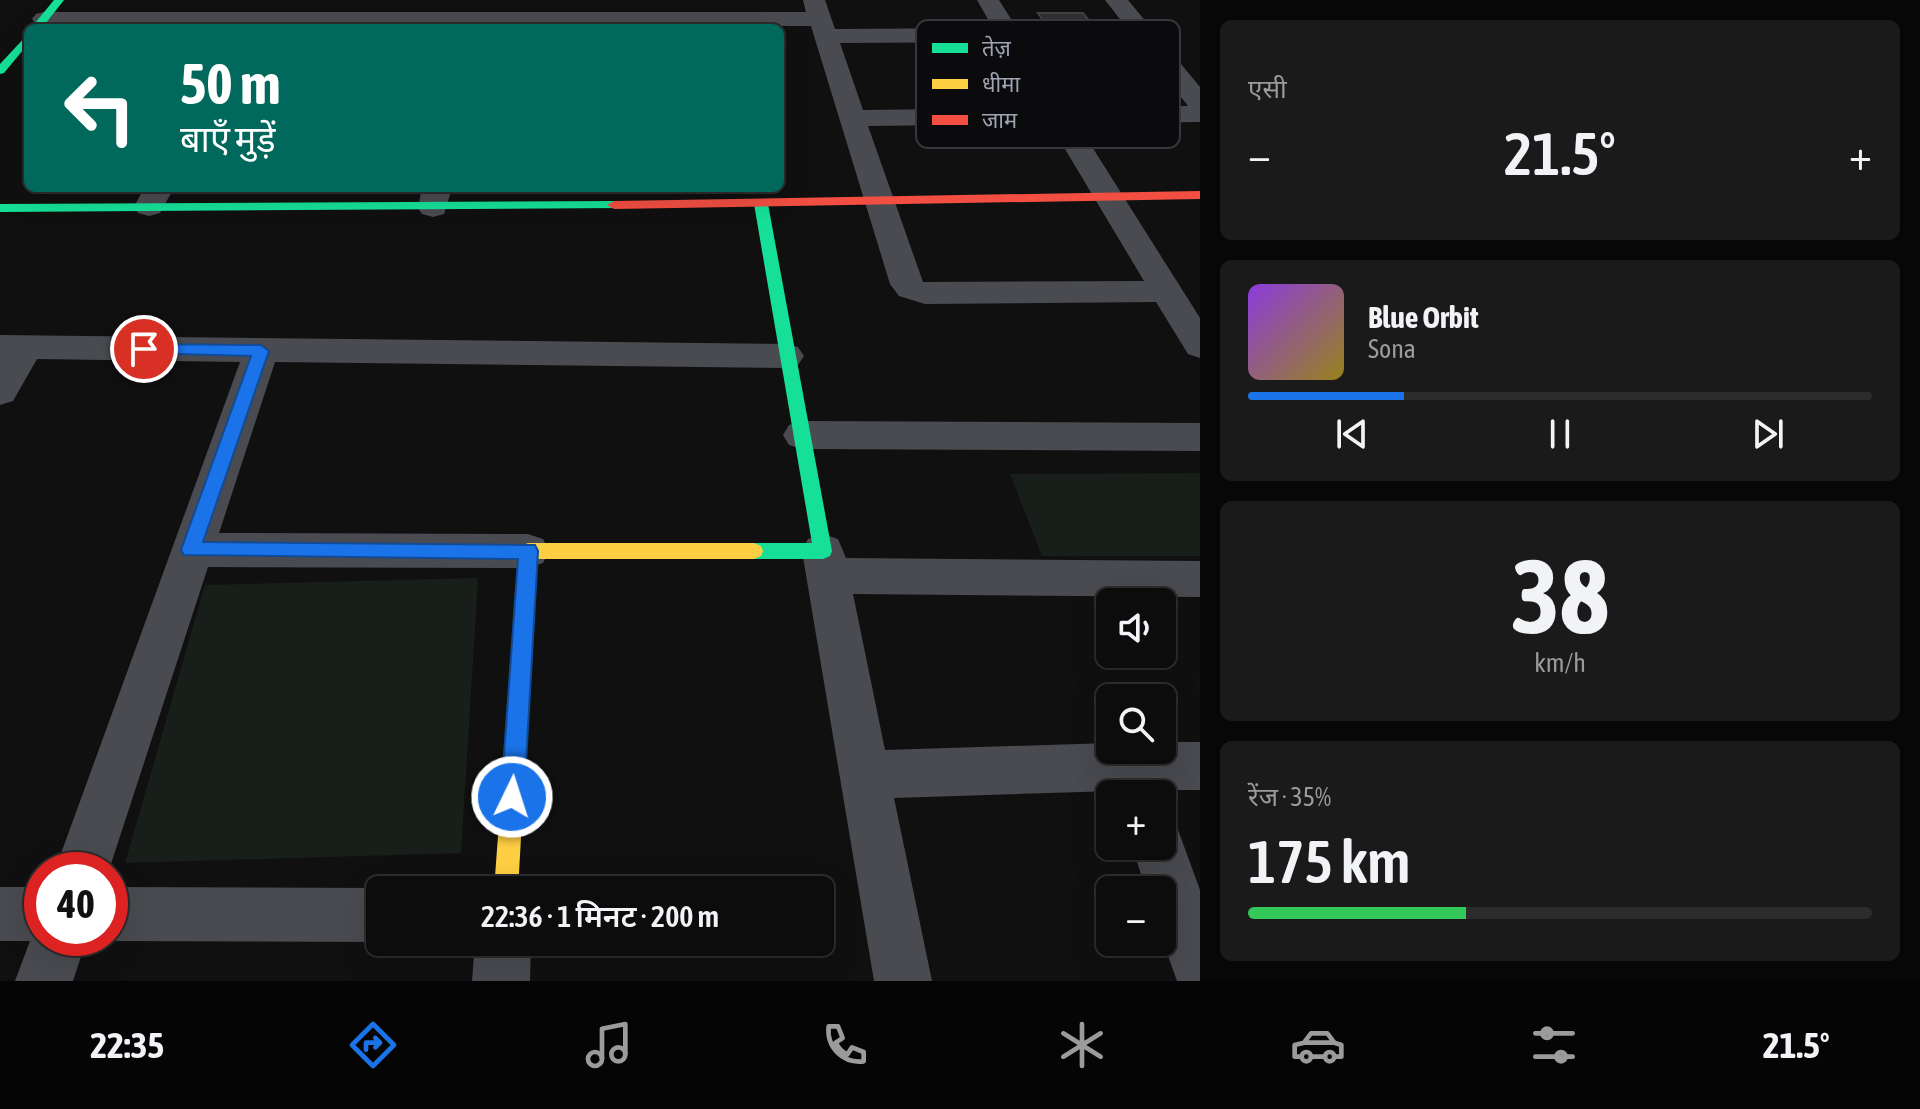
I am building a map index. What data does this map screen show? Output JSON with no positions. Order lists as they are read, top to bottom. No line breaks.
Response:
{"legend":["तेज़","धीमा","जाम"],"page":{"tile":["एसी",["38","km/h"],["रेंज · 35%","175 km"]],"turn":["50 m","बाएँ मुड़ें"],"heat":["−","21.5°","+"],"song":["Blue Orbit","Sona"],"map_buttons":["+","−"],"limit":"40","trip":"22:36 · 1 मिनट · 200 m","tabs":["22:35","21.5°"]}}
